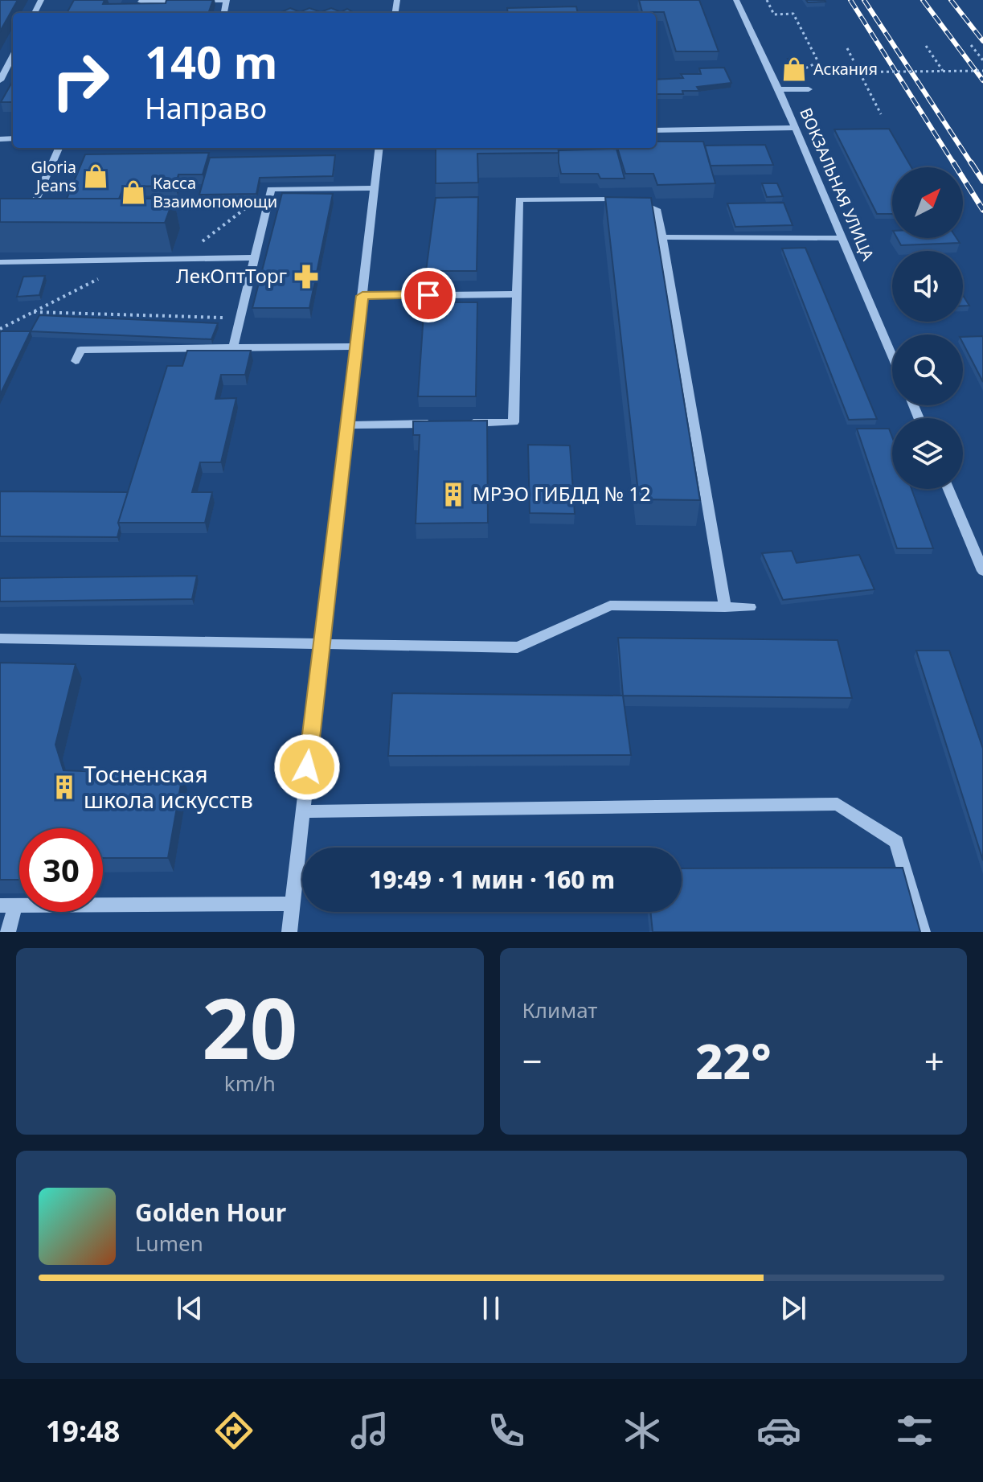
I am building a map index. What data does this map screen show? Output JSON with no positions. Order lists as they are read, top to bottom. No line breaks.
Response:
{"streets":{"street":["ВОКЗАЛЬНАЯ УЛИЦА"]},"places":{"shop":["Аскания","Gloria Jeans","Касса Взаимопомощи"],"pharmacy":["ЛекОптТорг"],"building":["МРЭО ГИБДД № 12","Тосненская школа искусств"]},"north":"top right","page":{"turn":["140 m","Направо"],"limit":"30","trip":"19:49 · 1 мин · 160 m","tile":[["20","km/h"],"Климат"],"heat":["−","22°","+"],"song":["Golden Hour","Lumen"],"tabs":"19:48"}}
